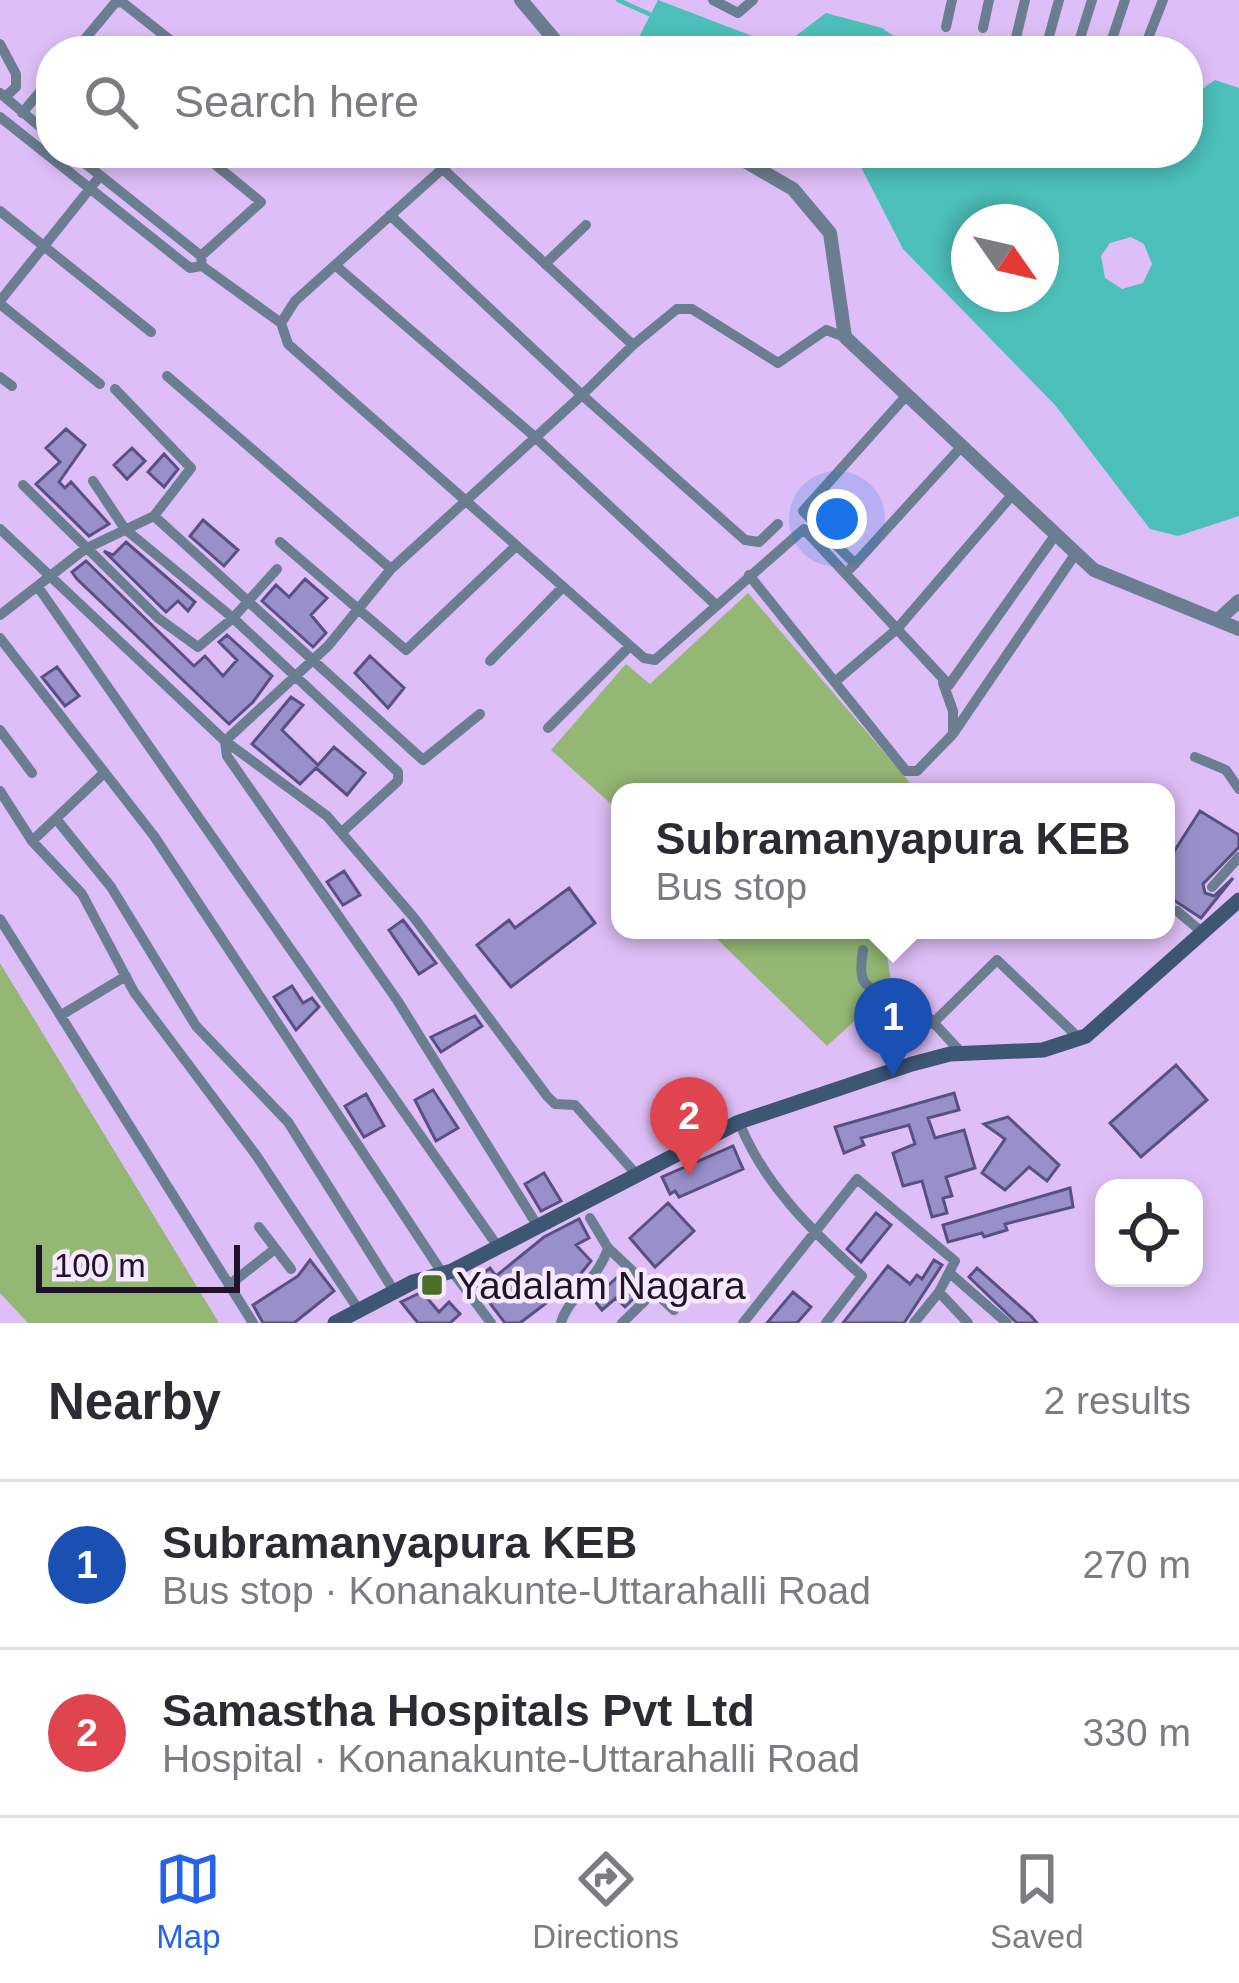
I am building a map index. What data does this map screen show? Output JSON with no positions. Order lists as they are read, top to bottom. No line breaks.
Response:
{"places":{"transit":["Yadalam Nagara"]},"scale_bar":"100 m","north":"bottom right","page":{"search":"Search here","popup":["Subramanyapura KEB","Bus stop"],"pins":["1","2"],"scale":"100 m","heading":["Nearby","2 results"],"list":[{"mark":"1","name":"Subramanyapura KEB","note":"Bus stop · Konanakunte-Uttarahalli Road","value":"270 m"},{"mark":"2","name":"Samastha Hospitals Pvt Ltd","note":"Hospital · Konanakunte-Uttarahalli Road","value":"330 m"}],"nav":["Map","Directions","Saved"]}}
